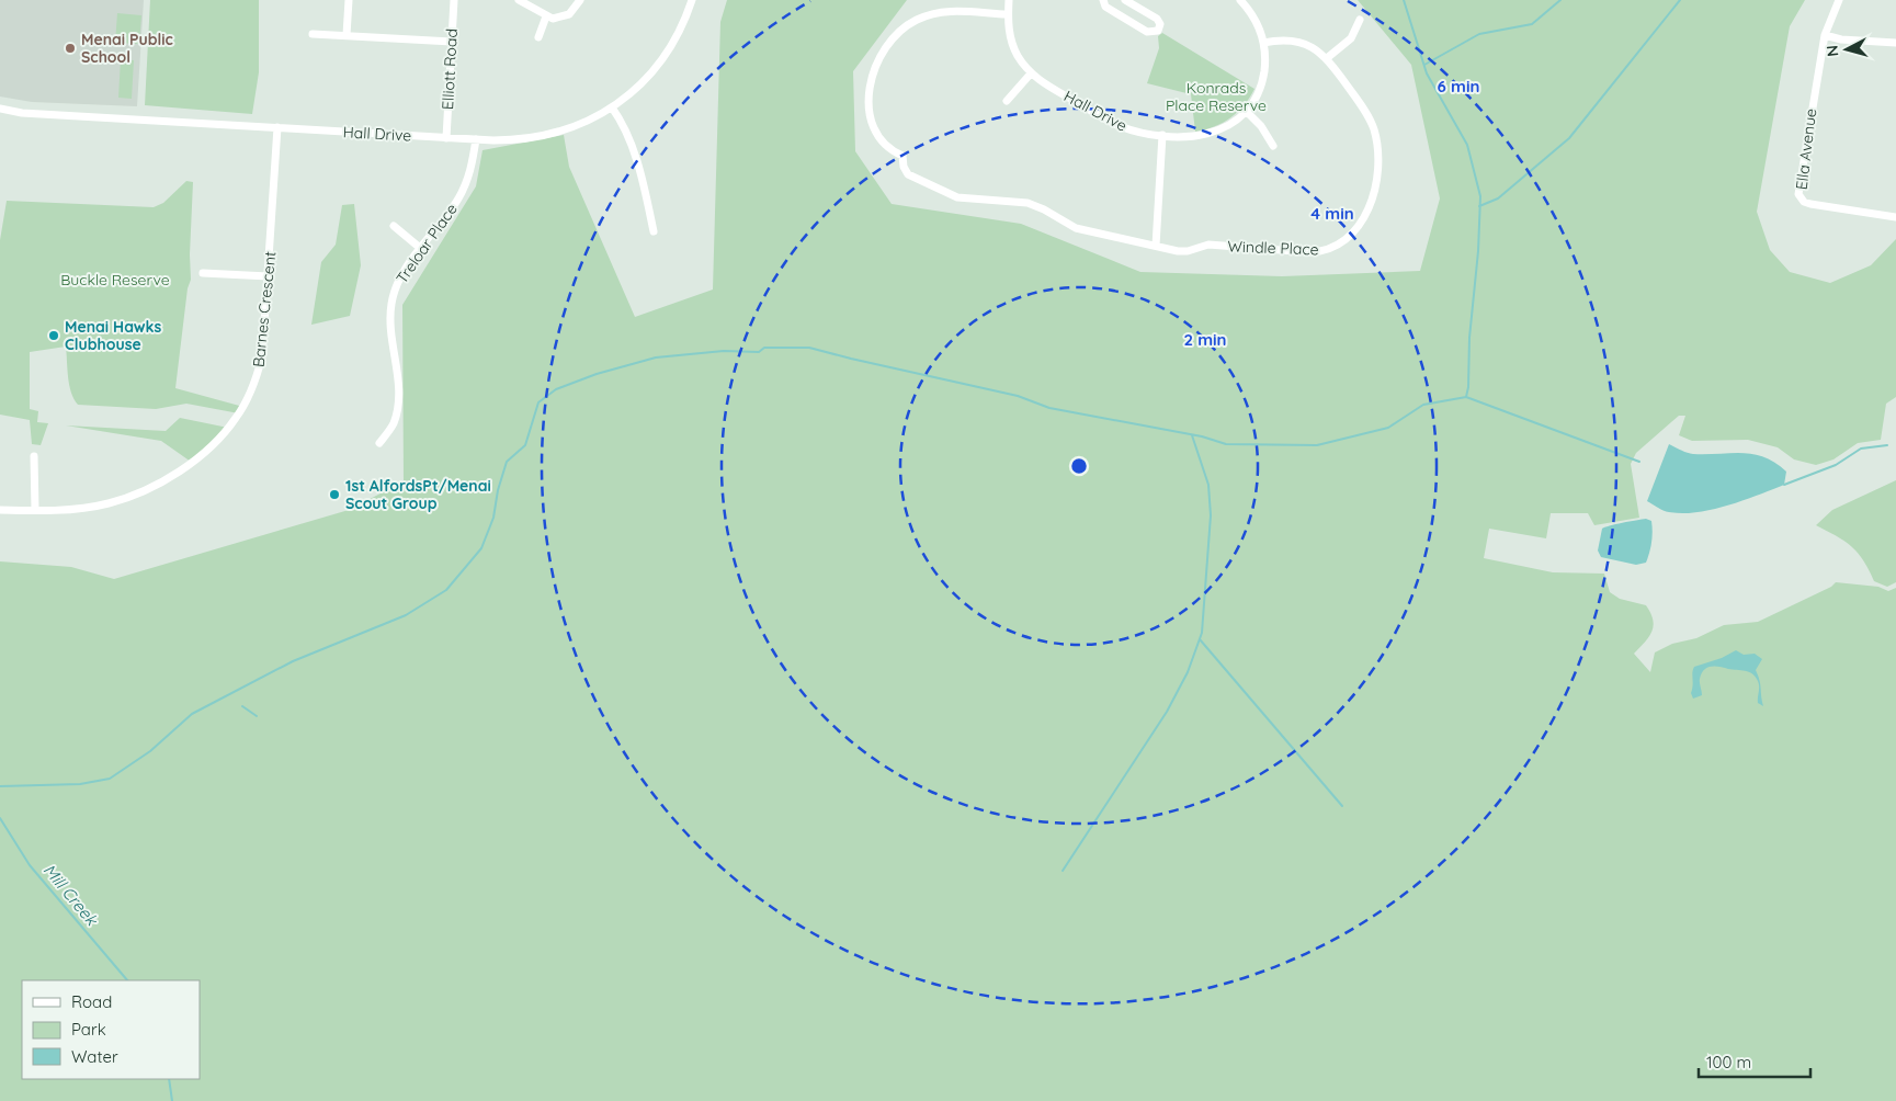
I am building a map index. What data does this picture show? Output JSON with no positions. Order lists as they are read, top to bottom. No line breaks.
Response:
{"streets":{"street":["Elliott Road","Hall Drive","Ella Avenue","Treloar Place","Windle Place","Barnes Crescent"]},"crossings":[["Elliott Road","Hall Drive"],["Hall Drive","Treloar Place"],["Hall Drive","Windle Place"],["Hall Drive","Barnes Crescent"]],"water":["Mill Creek"],"parks":["Konrads Place Reserve","Buckle Reserve"],"places":["Menai Public School","Menai Hawks Clubhouse","1st AlfordsPt/Menai Scout Group"],"legend":["Road","Park","Water"],"scale_bar":"100 m","north":"left","rings":["6 min","4 min","2 min"]}
